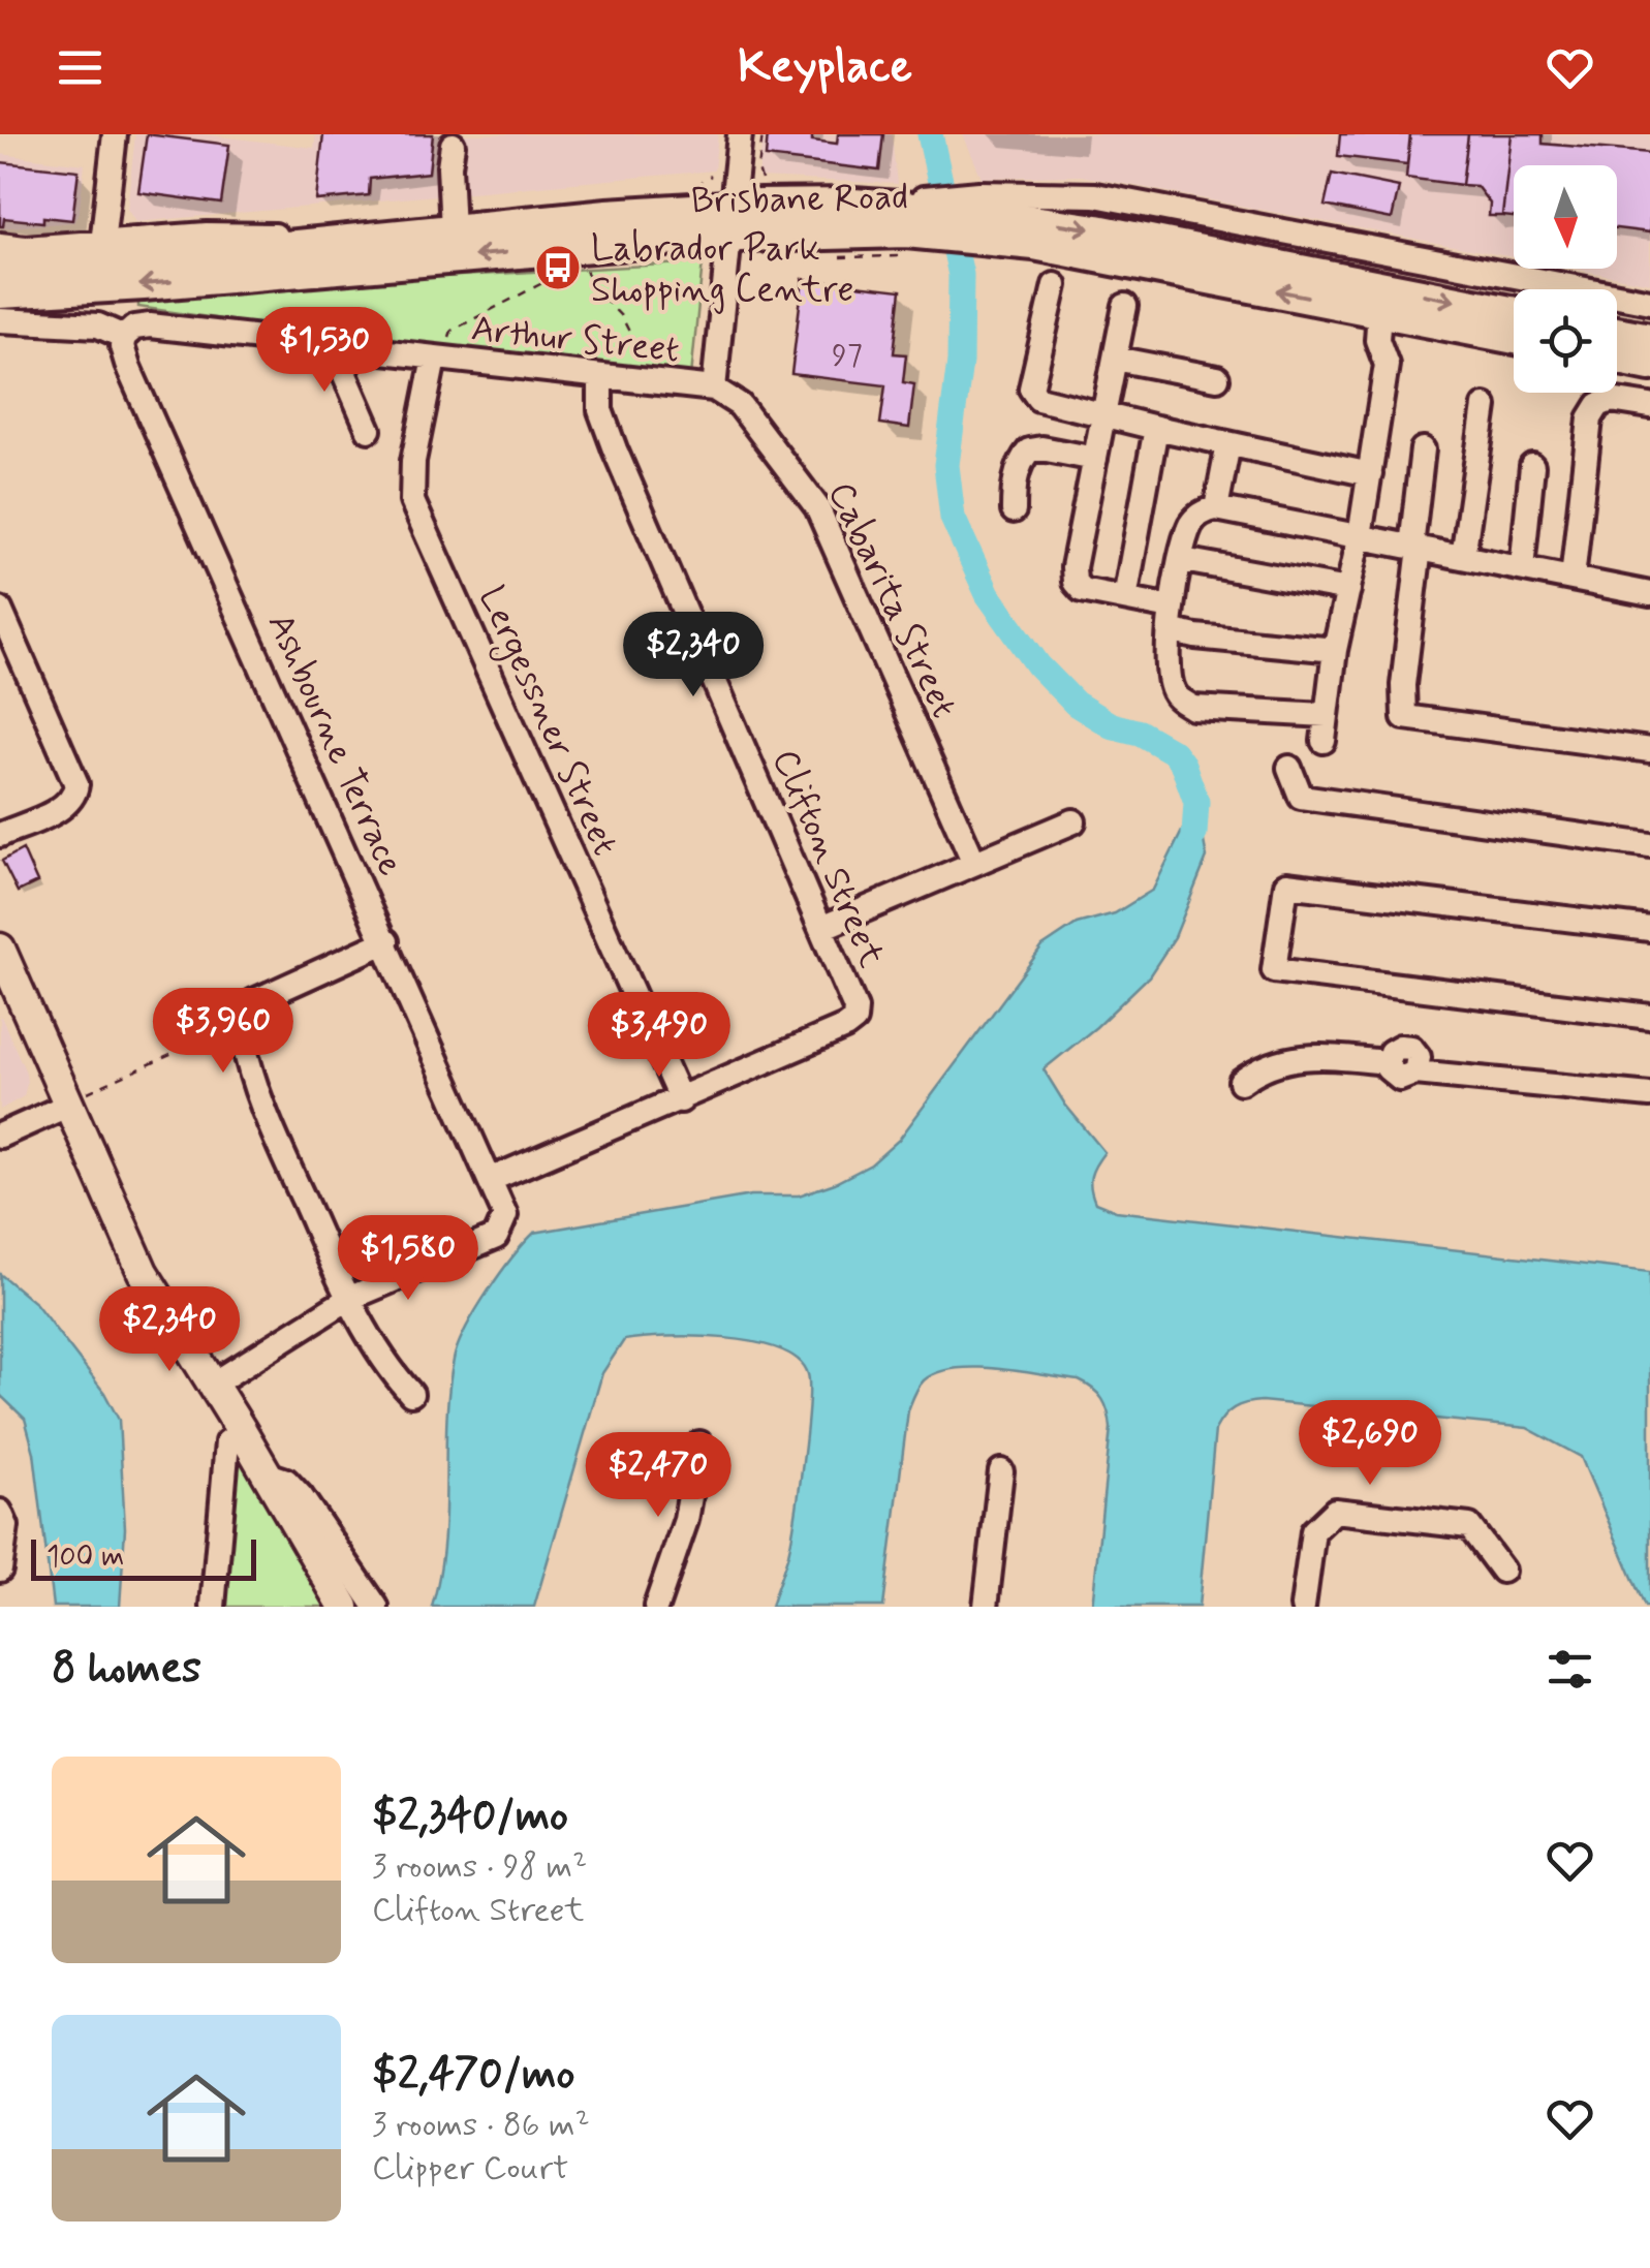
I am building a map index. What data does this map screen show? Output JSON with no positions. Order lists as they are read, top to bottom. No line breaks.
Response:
{"streets":{"highway":["Brisbane Road"],"street":["Arthur Street","Cabarita Street","Lergessner Street","Ashbourne Terrace","Clifton Street"]},"crossings":[["Arthur Street","Cabarita Street"],["Arthur Street","Lergessner Street"],["Arthur Street","Ashbourne Terrace"],["Arthur Street","Clifton Street"],["Lergessner Street","Clifton Street"]],"places":{"bus stop":["Labrador Park Shopping Centre"]},"house_numbers":["97"],"scale_bar":"100 m","north":"bottom","page":{"header":"Keyplace","price":["$1,530","$2,340","$3,960","$3,490","$1,580","$2,340","$2,690","$2,470"],"scale":"100 m","heading":"8 homes","list":[{"name":"$2,340/mo","note":"3 rooms · 98 m² · Clifton Street"},{"name":"$2,470/mo","note":"3 rooms · 86 m² · Clipper Court"}]}}
